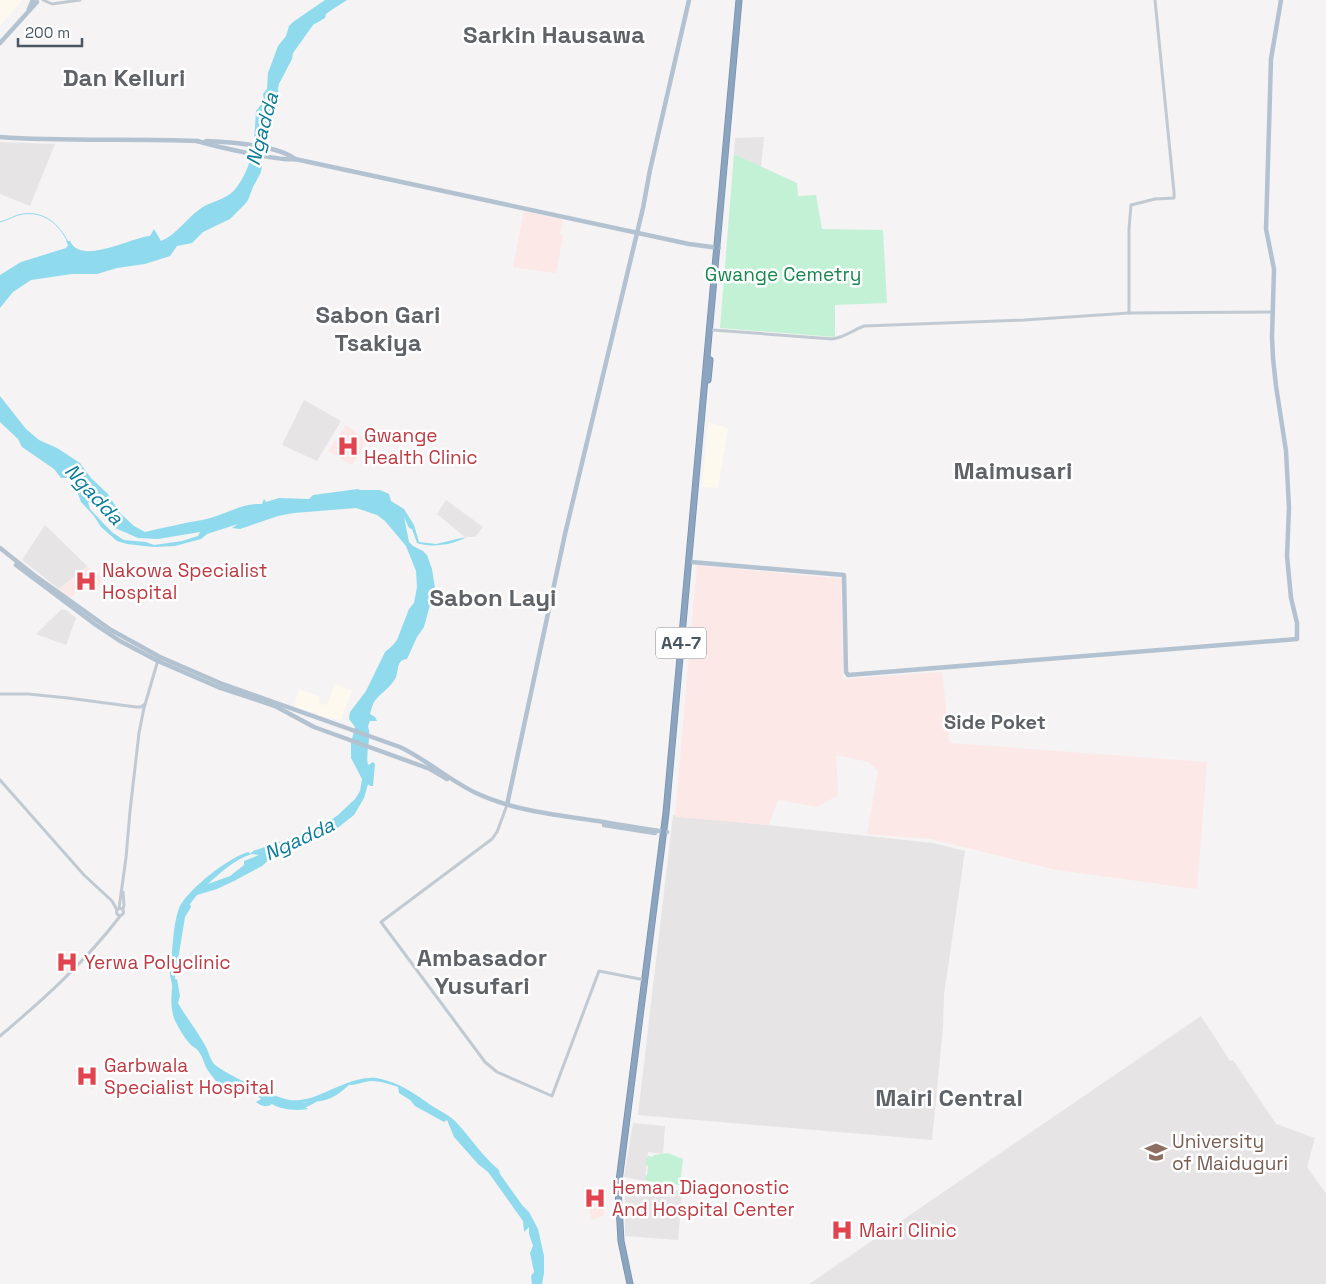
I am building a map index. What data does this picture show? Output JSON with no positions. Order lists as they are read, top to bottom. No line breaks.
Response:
{"streets":{"highway":["A4-7"]},"districts":["Sarkin Hausawa","Dan Kelluri","Sabon Gari Tsakiya","Maimusari","Sabon Layi","Side Poket","Ambasador Yusufari","Mairi Central"],"water":["Ngadda"],"parks":["Gwange Cemetry"],"places":{"hospital":["Gwange Health Clinic","Nakowa Specialist Hospital","Yerwa Polyclinic","Garbwala Specialist Hospital","Heman Diagonostic And Hospital Center","Mairi Clinic"],"school or university":["University of Maiduguri"]},"scale_bar":"200 m"}
